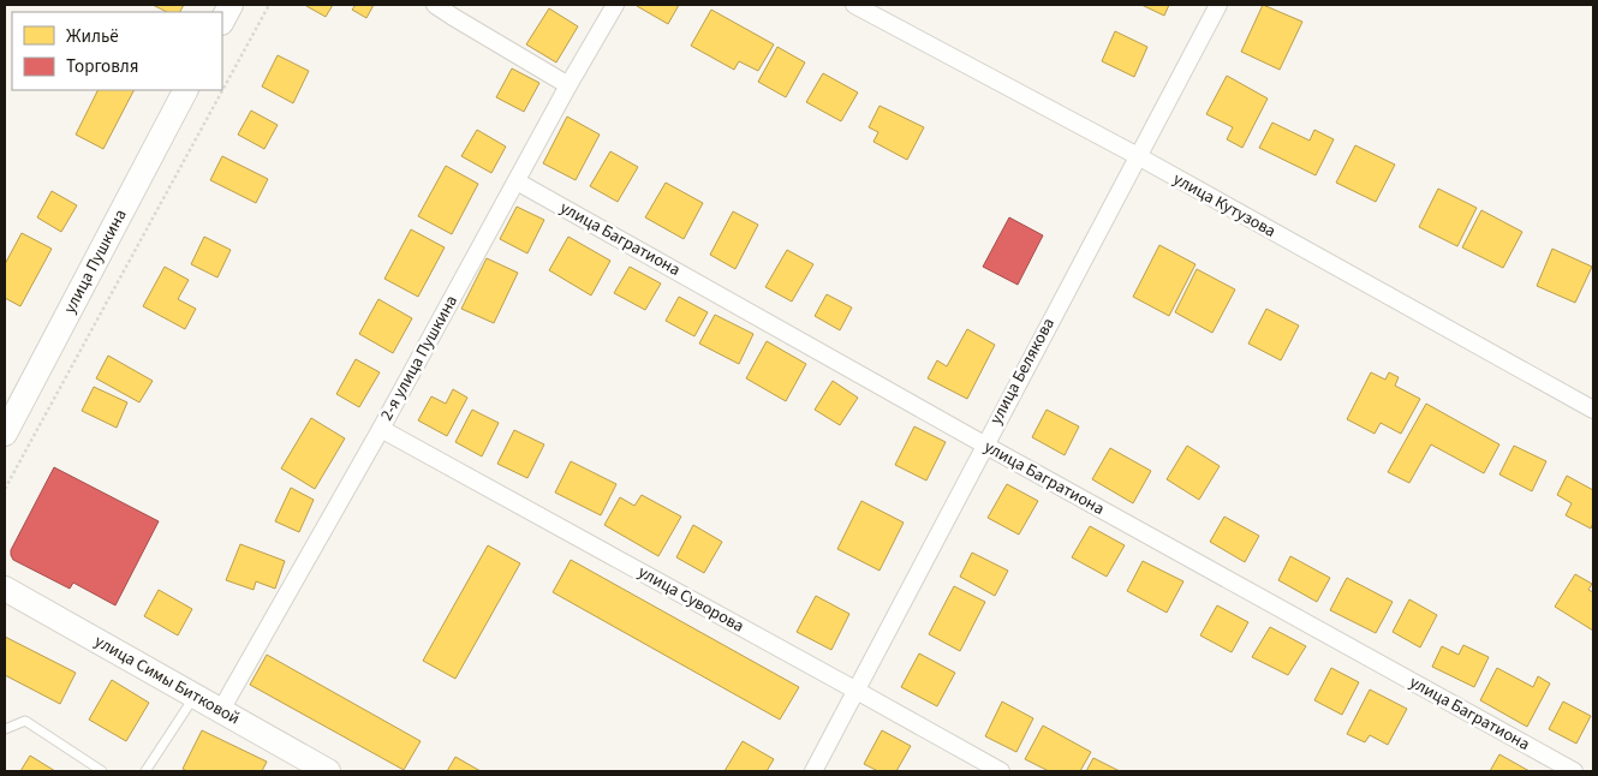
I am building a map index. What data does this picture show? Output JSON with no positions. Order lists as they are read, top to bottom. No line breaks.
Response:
{"streets":{"street":["улица Кутузова","улица Багратиона","улица Пушкина","2-я улица Пушкина","улица Белякова","улица Суворова","улица Симы Битковой"]},"crossings":[["улица Кутузова","улица Белякова"],["улица Багратиона","2-я улица Пушкина"],["улица Багратиона","улица Белякова"],["2-я улица Пушкина","улица Суворова"],["2-я улица Пушкина","улица Симы Битковой"],["улица Белякова","улица Суворова"]],"legend":["Жильё","Торговля"]}
